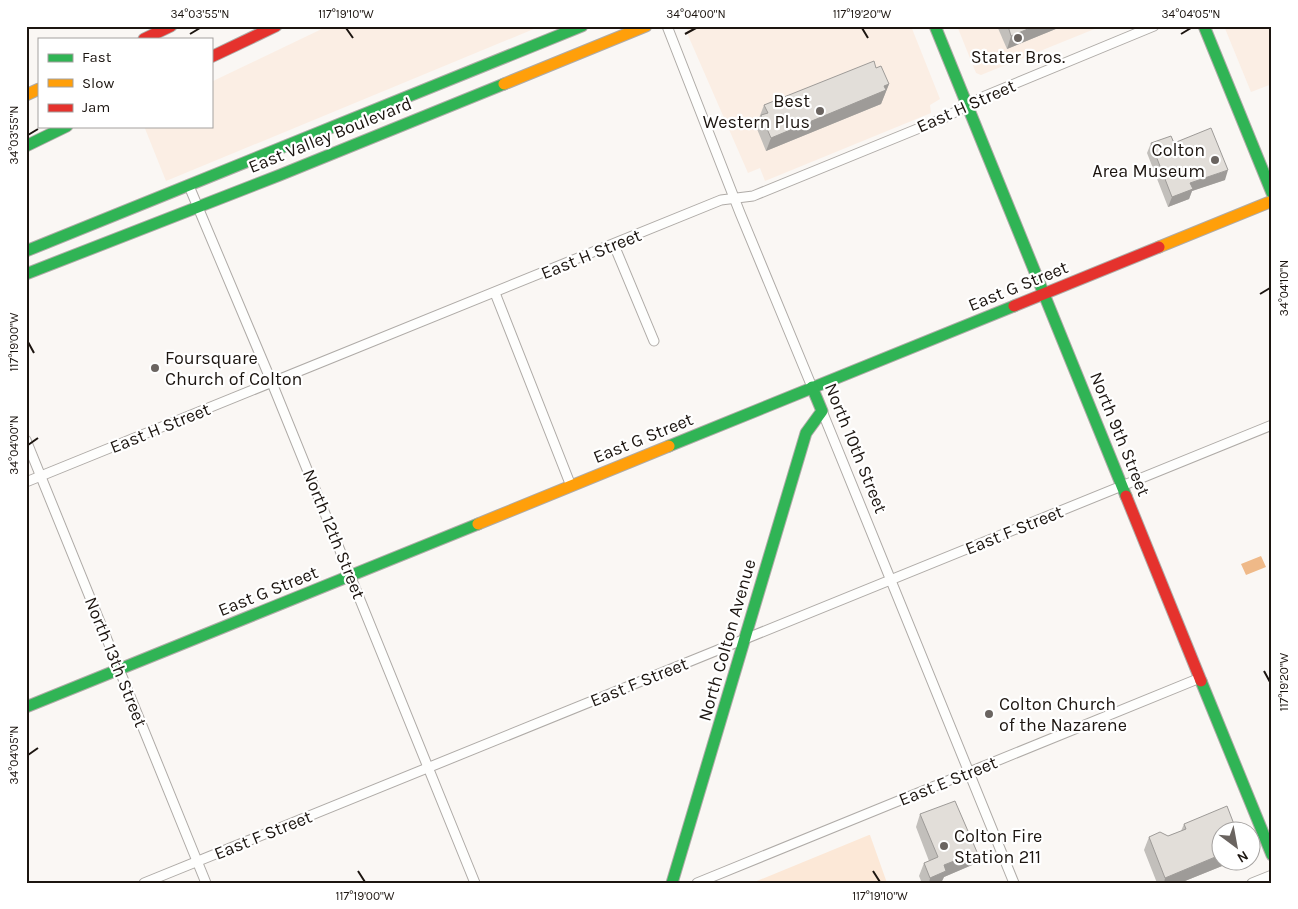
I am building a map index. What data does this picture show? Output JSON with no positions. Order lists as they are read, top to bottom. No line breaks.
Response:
{"streets":{"main road":["East Valley Boulevard","East G Street","North 9th Street","North 10th Street","North Colton Avenue"],"street":["East H Street","East F Street","North 12th Street","North 13th Street","East E Street"]},"crossings":[["East H Street","North 9th Street"],["East H Street","North 10th Street"],["East H Street","North 12th Street"],["East H Street","North 13th Street"],["East Valley Boulevard","North 12th Street"],["East G Street","North 9th Street"],["East G Street","North 10th Street"],["East G Street","North 12th Street"],["East G Street","North 13th Street"],["North 9th Street","East F Street"],["North 9th Street","East E Street"],["North 10th Street","East F Street"],["North 10th Street","North Colton Avenue"],["North 10th Street","East E Street"],["East F Street","North 12th Street"],["East F Street","North Colton Avenue"],["East F Street","North 13th Street"]],"places":["Stater Bros.","Best Western Plus","Colton Area Museum","Foursquare Church of Colton","Colton Church of the Nazarene","Colton Fire Station 211"],"legend":["Fast","Slow","Jam"],"north":"bottom right","coordinates":["34°03'55\"N","117°19'10\"W","34°04'00\"N","117°19'20\"W","34°04'05\"N","34°04'10\"N","117°19'00\"W"]}
